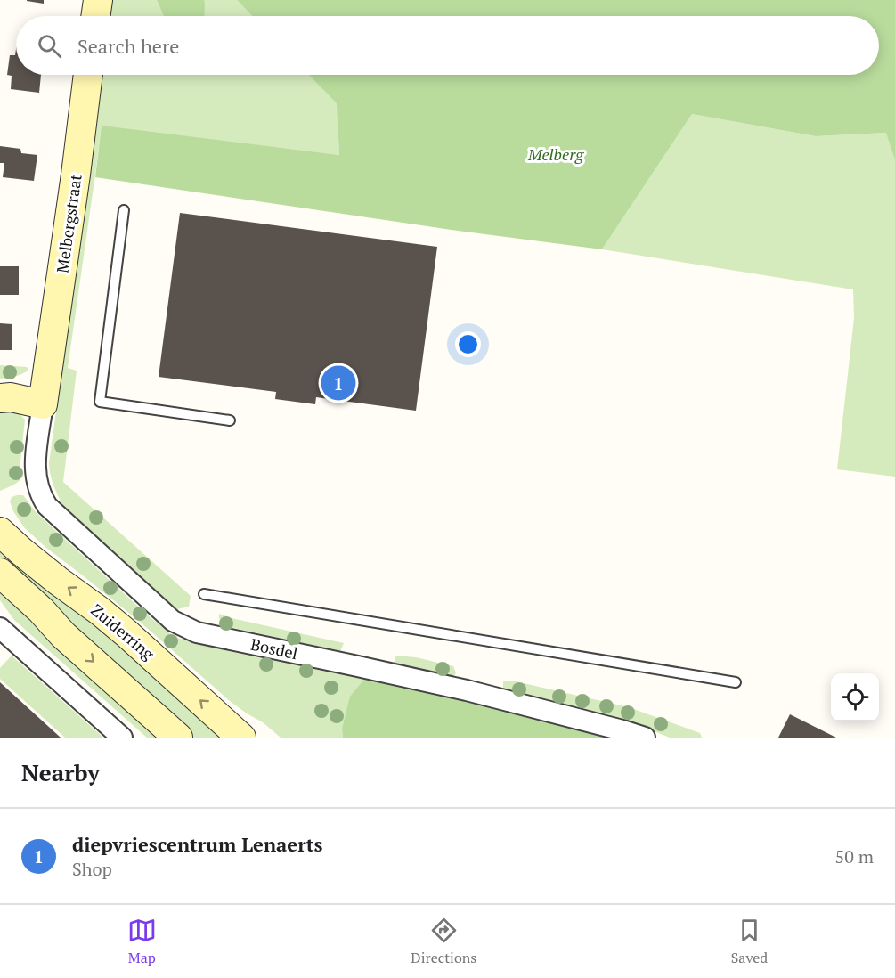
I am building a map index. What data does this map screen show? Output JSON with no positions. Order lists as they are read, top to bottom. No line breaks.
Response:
{"streets":{"main road":["Melbergstraat","Zuiderring"],"street":["Bosdel"]},"crossings":[["Melbergstraat","Bosdel"]],"parks":["Melberg"],"page":{"search":"Search here","pins":"1","heading":"Nearby","list":[{"mark":"1","name":"diepvriescentrum Lenaerts","note":"Shop","value":"50 m"}],"nav":["Map","Directions","Saved"]}}
